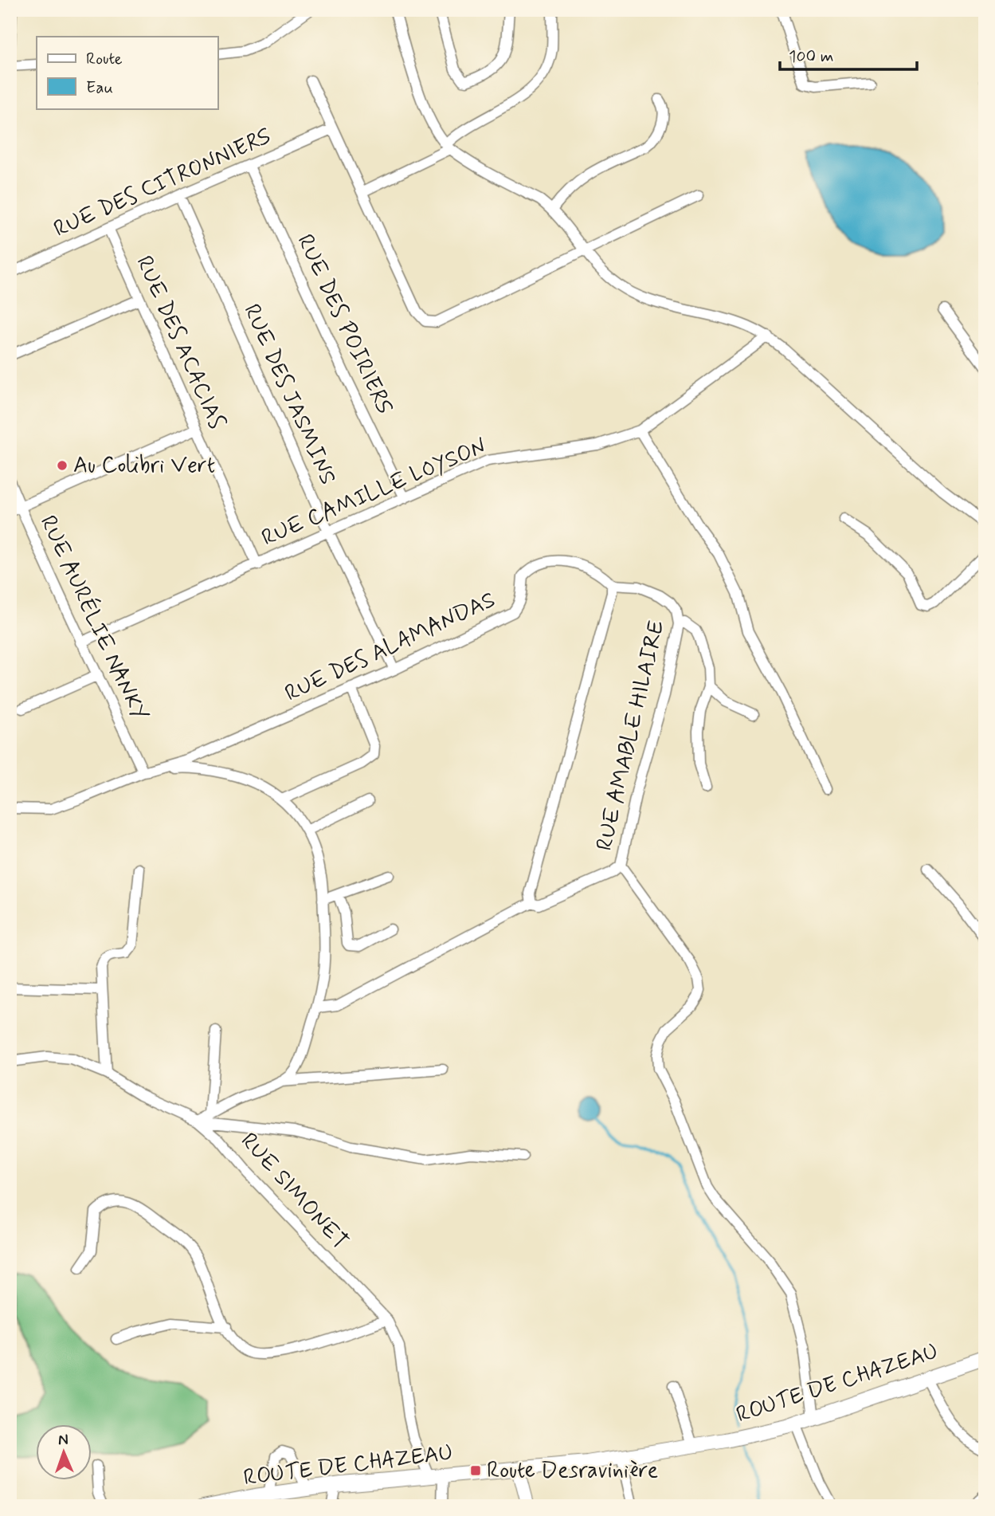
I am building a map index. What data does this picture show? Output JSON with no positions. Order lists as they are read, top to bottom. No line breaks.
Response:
{"streets":{"main road":["ROUTE DE CHAZEAU"],"street":["RUE DES CITRONNIERS","RUE DES POIRIERS","RUE DES ACACIAS","RUE DES JASMINS","RUE CAMILLE LOYSON","RUE AURÉLIE NANKY","RUE DES ALAMANDAS","RUE AMABLE HILAIRE","RUE SIMONET"]},"crossings":[["RUE DES CITRONNIERS","RUE DES POIRIERS"],["RUE DES CITRONNIERS","RUE DES ACACIAS"],["RUE DES CITRONNIERS","RUE DES JASMINS"],["RUE DES POIRIERS","RUE CAMILLE LOYSON"],["RUE DES ACACIAS","RUE CAMILLE LOYSON"],["RUE DES JASMINS","RUE CAMILLE LOYSON"],["RUE DES JASMINS","RUE DES ALAMANDAS"],["RUE CAMILLE LOYSON","RUE AURÉLIE NANKY"],["RUE AURÉLIE NANKY","RUE DES ALAMANDAS"],["RUE DES ALAMANDAS","RUE AMABLE HILAIRE"],["RUE SIMONET","ROUTE DE CHAZEAU"]],"places":{"other":["Au Colibri Vert"],"transit":["Route Desravinière"]},"legend":["Route","Eau"],"scale_bar":"100 m","north":"top"}
